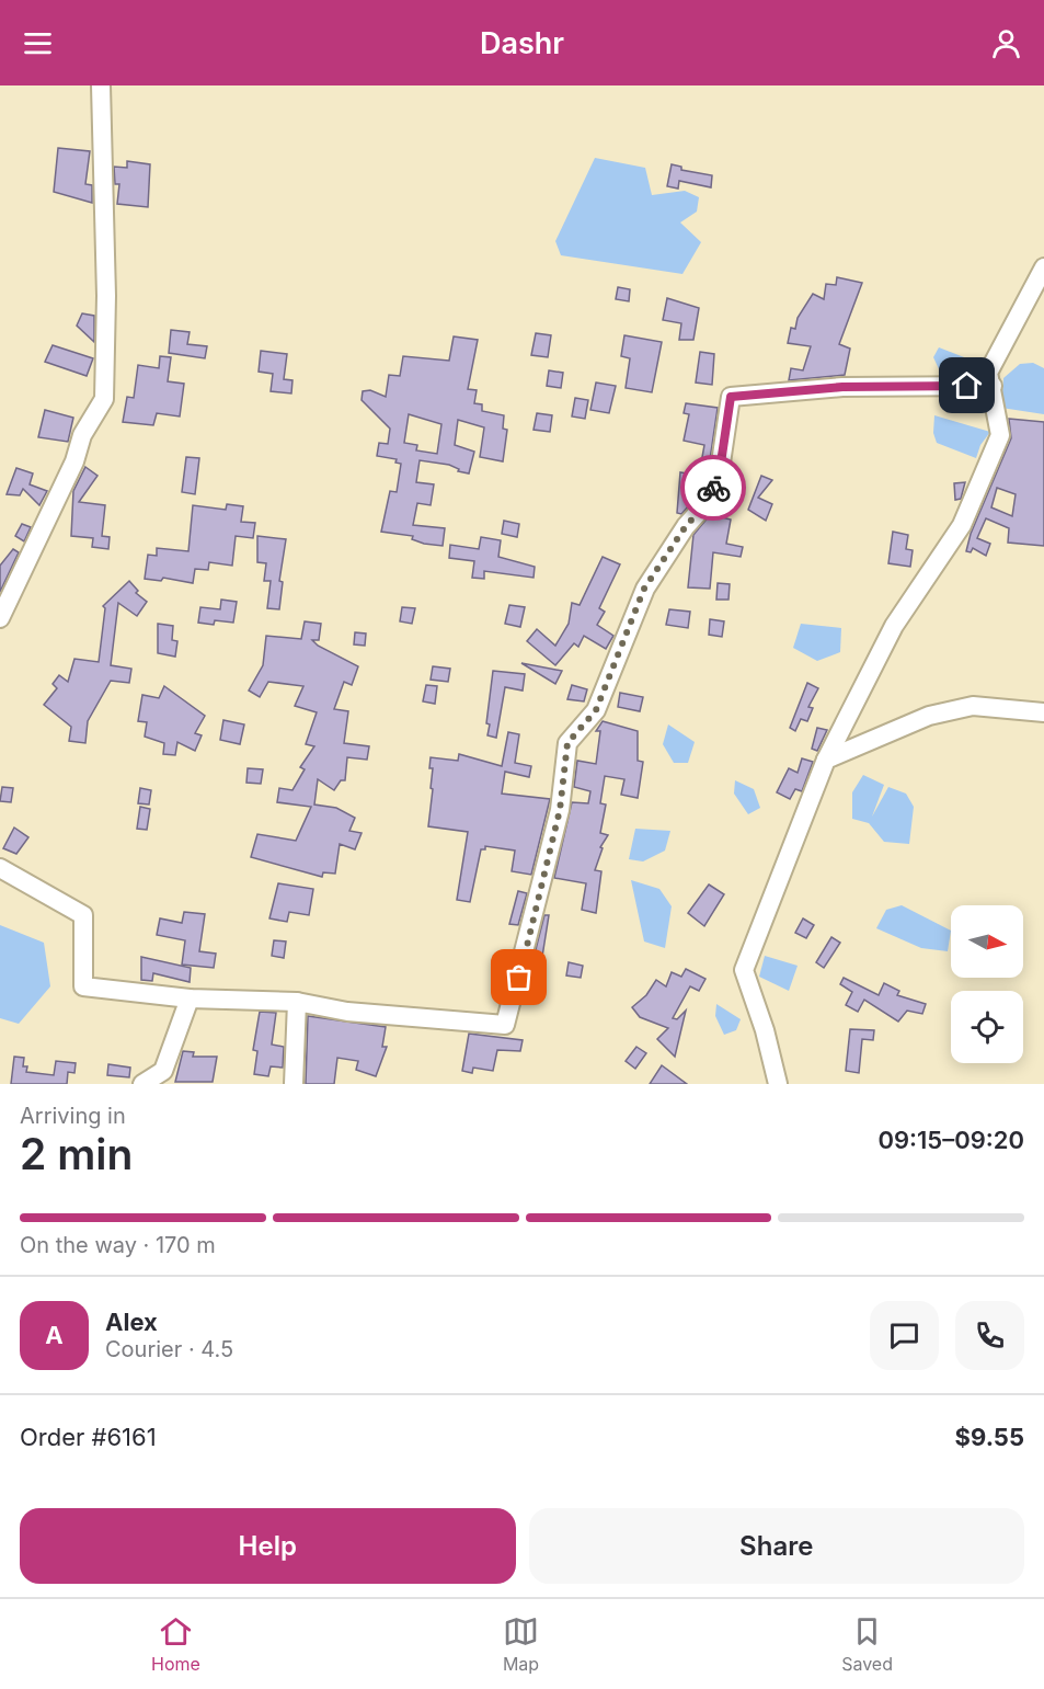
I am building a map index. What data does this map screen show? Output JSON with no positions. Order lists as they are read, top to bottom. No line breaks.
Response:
{"north":"right","page":{"header":"Dashr","heading":["2 min","Arriving in","09:15–09:20"],"panel":["Alex","Courier · 4.5","Order #6161","$9.55"],"bar":"On the way · 170 m","round":"A","buttons":["Help","Share"],"tabs":["Home","Map","Saved"]}}
